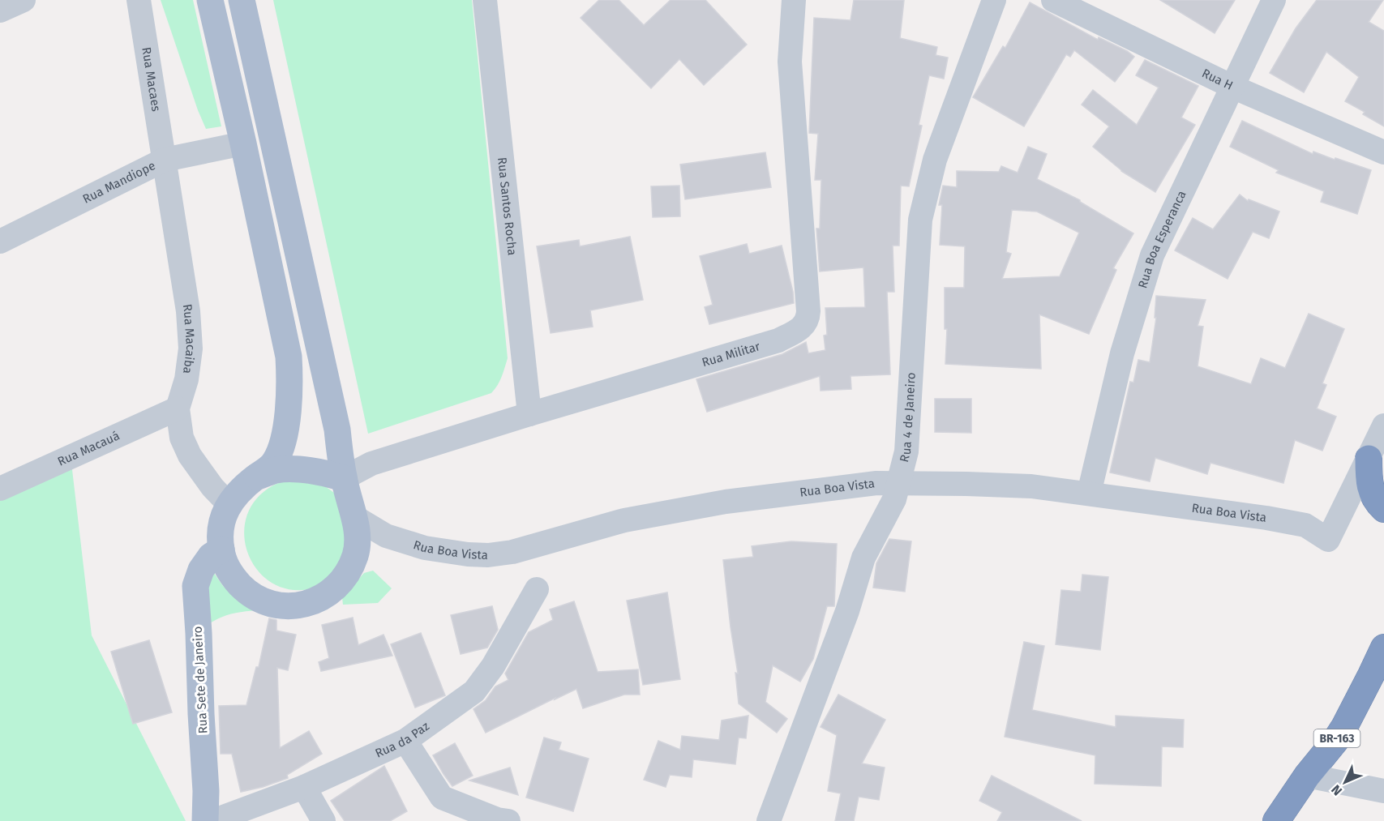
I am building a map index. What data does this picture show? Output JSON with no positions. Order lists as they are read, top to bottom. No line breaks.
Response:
{"streets":{"highway":["BR-163"],"main road":["Rua Sete de Janeiro"],"street":["Rua Macaes","Rua H","Rua Mandiope","Rua Santos Rocha","Rua Boa Esperanca","Rua Macaiba","Rua Militar","Rua 4 de Janeiro","Rua Macauá","Rua Boa Vista","Rua da Paz"]},"crossings":[["Rua Macaes","Rua Mandiope"],["Rua Macaes","Rua Macaiba"],["Rua H","Rua Boa Esperanca"],["Rua Mandiope","Rua Macaiba"],["Rua Santos Rocha","Rua Militar"],["Rua Boa Esperanca","Rua Boa Vista"],["Rua Macaiba","Rua Militar"],["Rua Macaiba","Rua Macauá"],["Rua Macaiba","Rua Boa Vista"],["Rua Macaiba","Rua Sete de Janeiro"],["Rua Militar","Rua Boa Vista"],["Rua Militar","Rua Sete de Janeiro"],["Rua 4 de Janeiro","Rua Boa Vista"],["Rua Boa Vista","Rua Sete de Janeiro"]],"north":"bottom left"}
